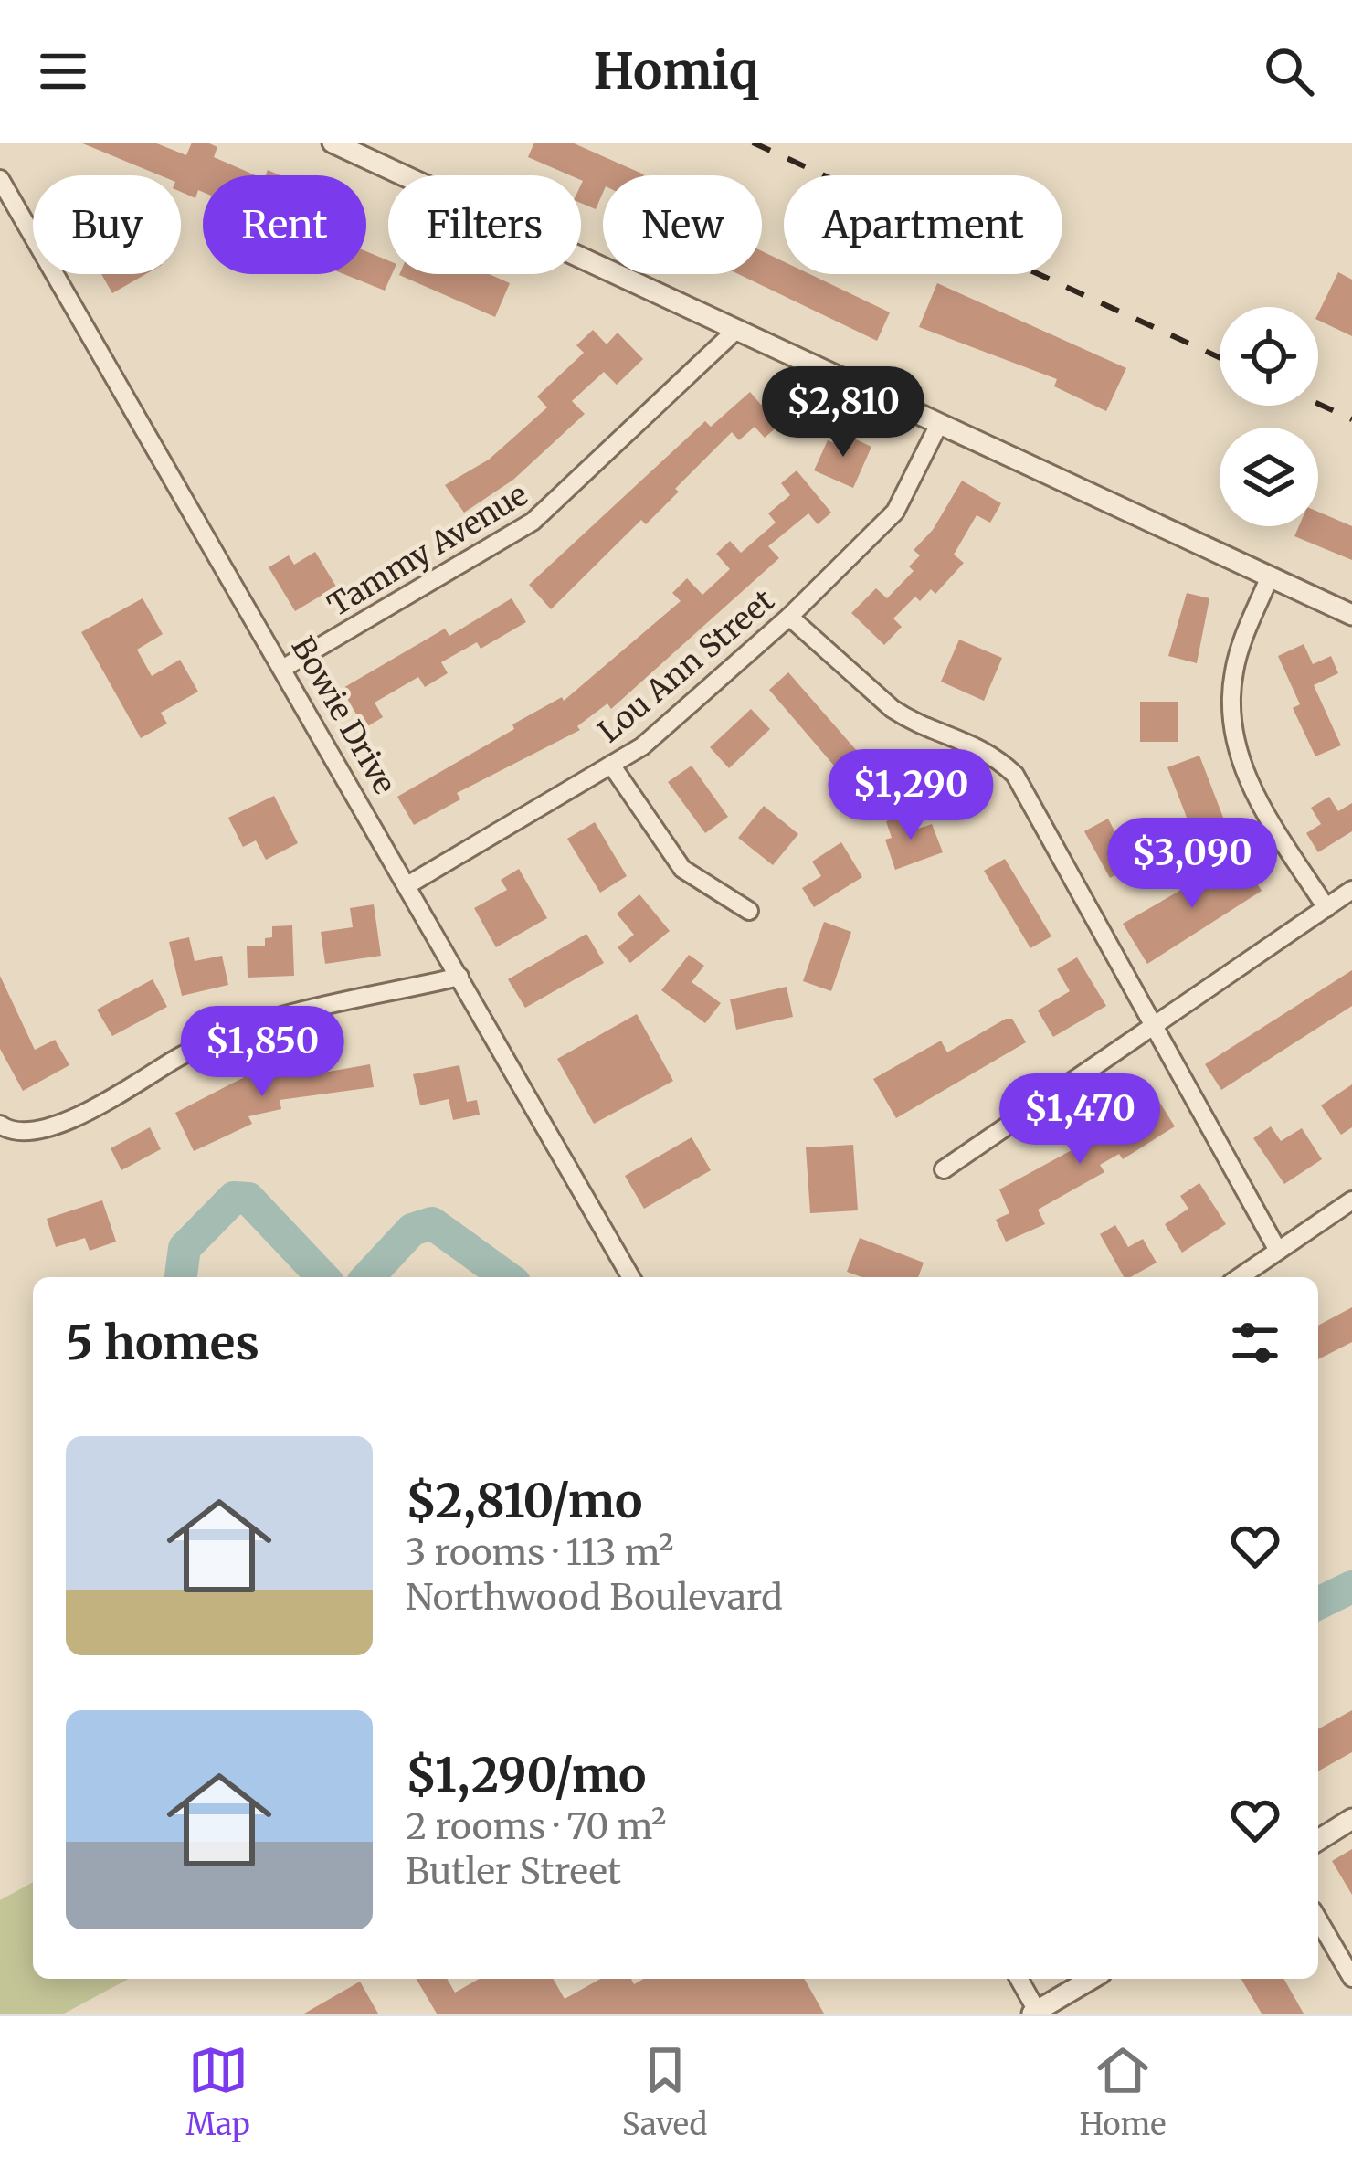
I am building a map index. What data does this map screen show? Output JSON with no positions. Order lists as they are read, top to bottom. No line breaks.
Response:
{"streets":{"street":["Tammy Avenue","Lou Ann Street","Bowie Drive"]},"crossings":[["Tammy Avenue","Bowie Drive"],["Lou Ann Street","Bowie Drive"]],"page":{"header":"Homiq","chip":["Buy","Rent","Filters","New","Apartment"],"price":["$2,810","$1,290","$3,090","$1,850","$1,470"],"heading":"5 homes","list":[{"name":"$2,810/mo","note":"3 rooms · 113 m² · Northwood Boulevard"},{"name":"$1,290/mo","note":"2 rooms · 70 m² · Butler Street"}],"tabs":["Map","Saved","Home"]}}
